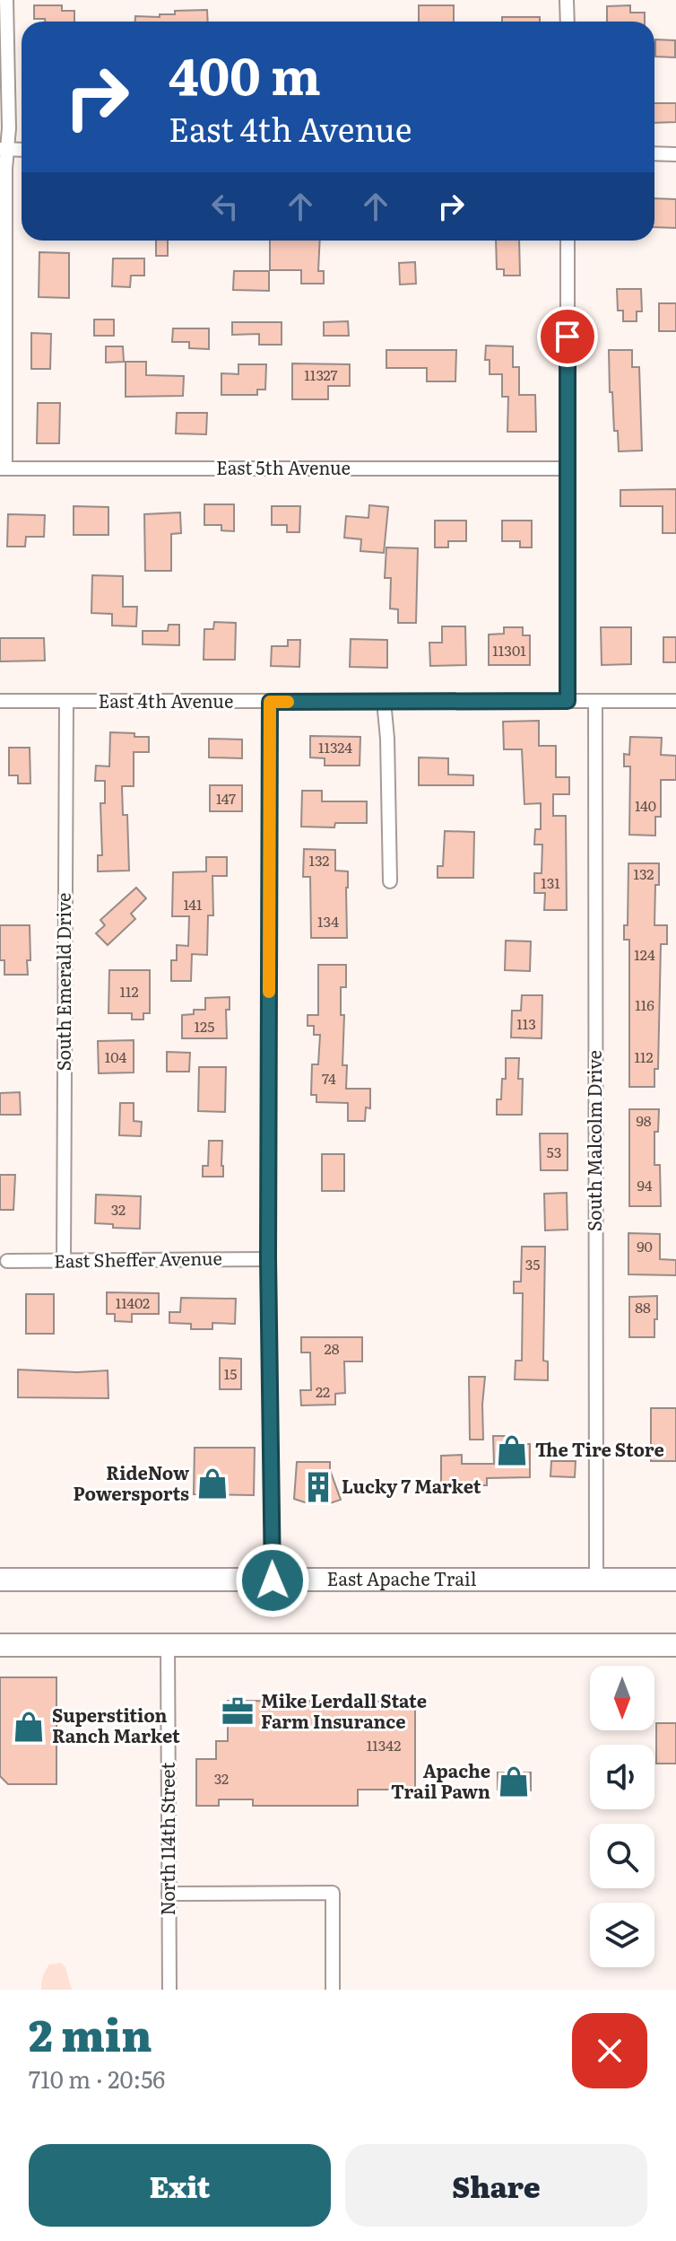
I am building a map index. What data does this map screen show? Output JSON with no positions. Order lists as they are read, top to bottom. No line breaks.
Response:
{"streets":{"main road":["East Apache Trail"],"street":["East 5th Avenue","East 4th Avenue","South Emerald Drive","South Malcolm Drive","East Sheffer Avenue","North 114th Street"]},"crossings":[["East 4th Avenue","South Emerald Drive"],["East 4th Avenue","South Malcolm Drive"],["South Emerald Drive","East Sheffer Avenue"],["South Malcolm Drive","East Apache Trail"]],"places":{"shop":["The Tire Store","RideNow Powersports","Superstition Ranch Market","Apache Trail Pawn"],"building":["Lucky 7 Market"],"office":["Mike Lerdall State Farm Insurance"]},"house_numbers":["11327","11301","11324","147","140","132","132","131","141","134","124","112","116","113","125","104","112","74","98","53","94","32","90","35","11402","88","28","15","22","11342","32"],"north":"bottom","page":{"turn":["400 m","East 4th Avenue"],"heading":["2 min","710 m · 20:56"],"buttons":["Exit","Share"]}}
